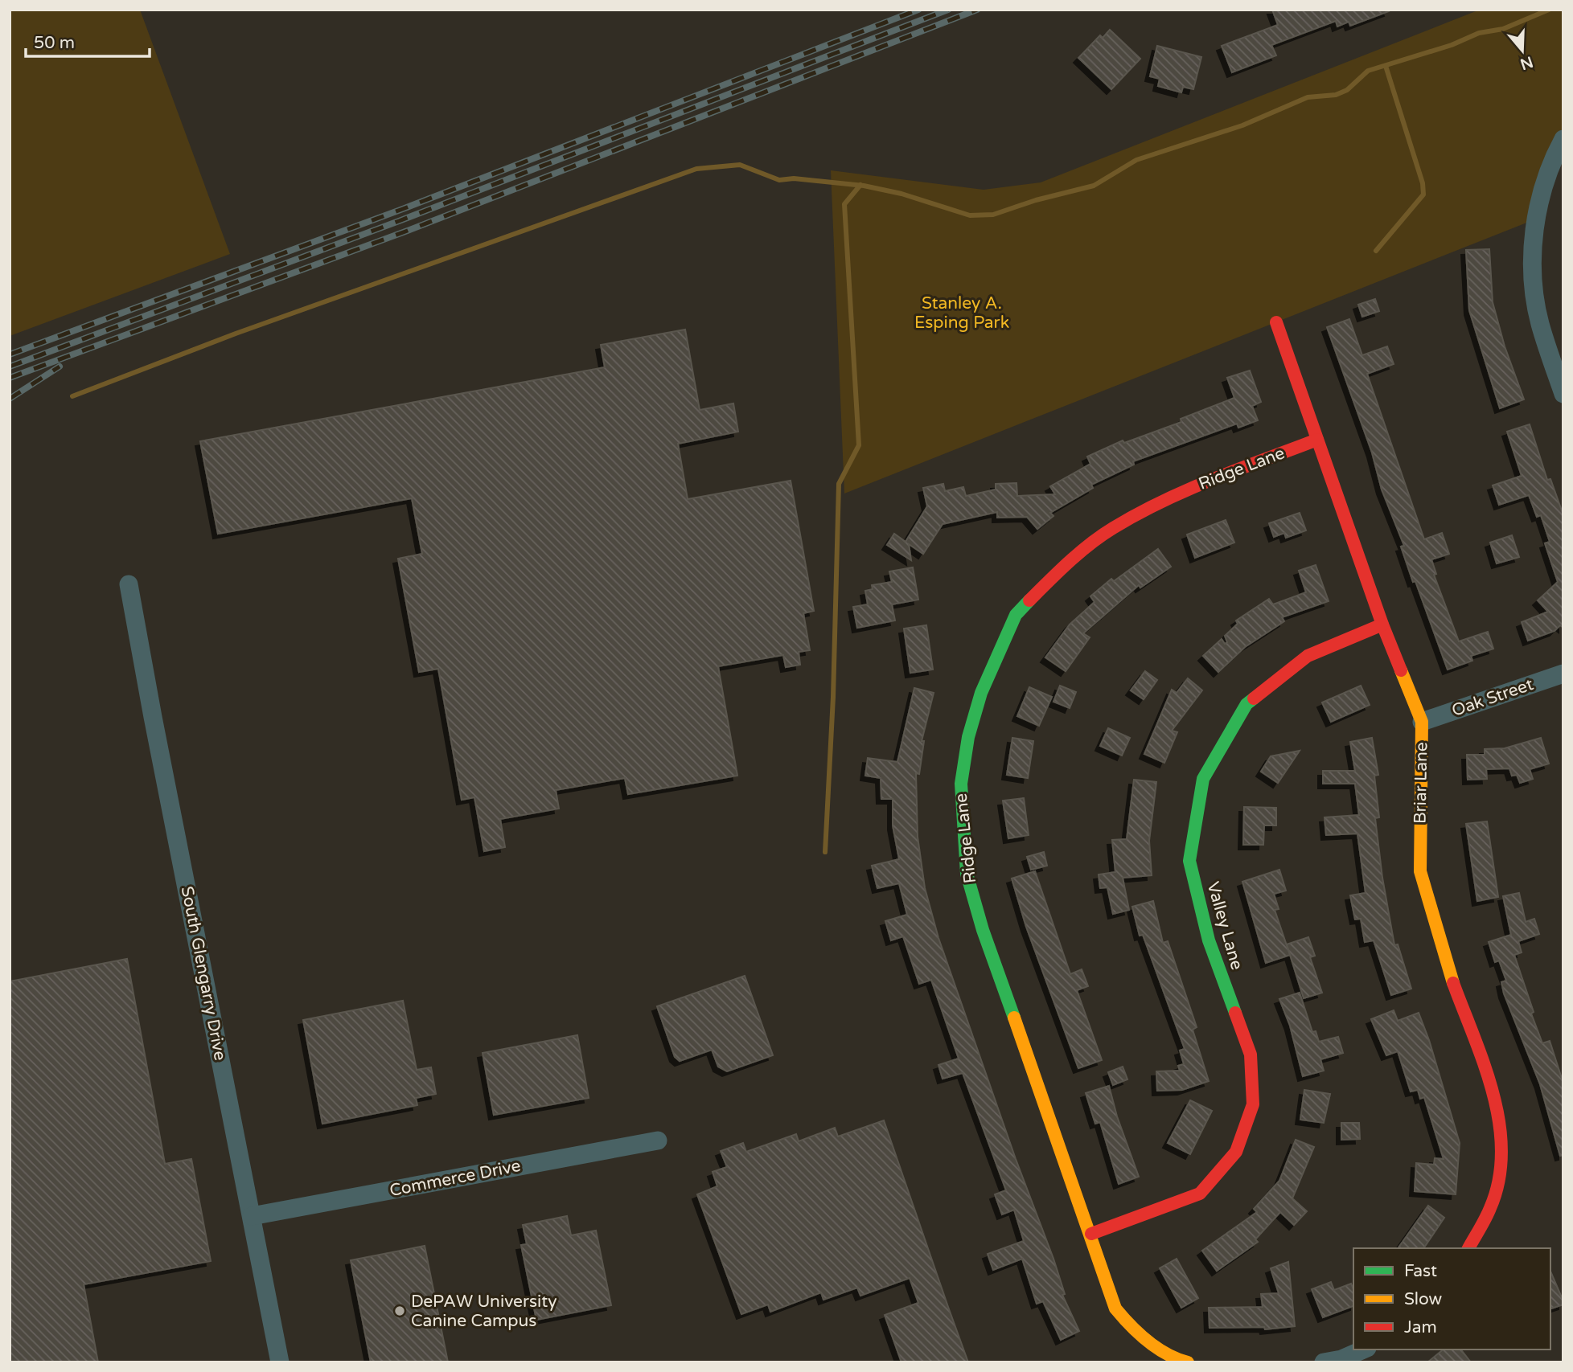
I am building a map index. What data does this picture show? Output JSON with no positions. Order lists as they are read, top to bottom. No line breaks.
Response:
{"streets":{"street":["Ridge Lane","Oak Street","Briar Lane","Valley Lane","South Glengarry Drive","Commerce Drive"]},"crossings":[["Ridge Lane","Briar Lane"],["Ridge Lane","Valley Lane"],["Oak Street","Briar Lane"],["Briar Lane","Valley Lane"],["South Glengarry Drive","Commerce Drive"]],"parks":["Stanley A. Esping Park"],"places":["DePAW University Canine Campus"],"legend":["Fast","Slow","Jam"],"scale_bar":"50 m","north":"bottom"}
